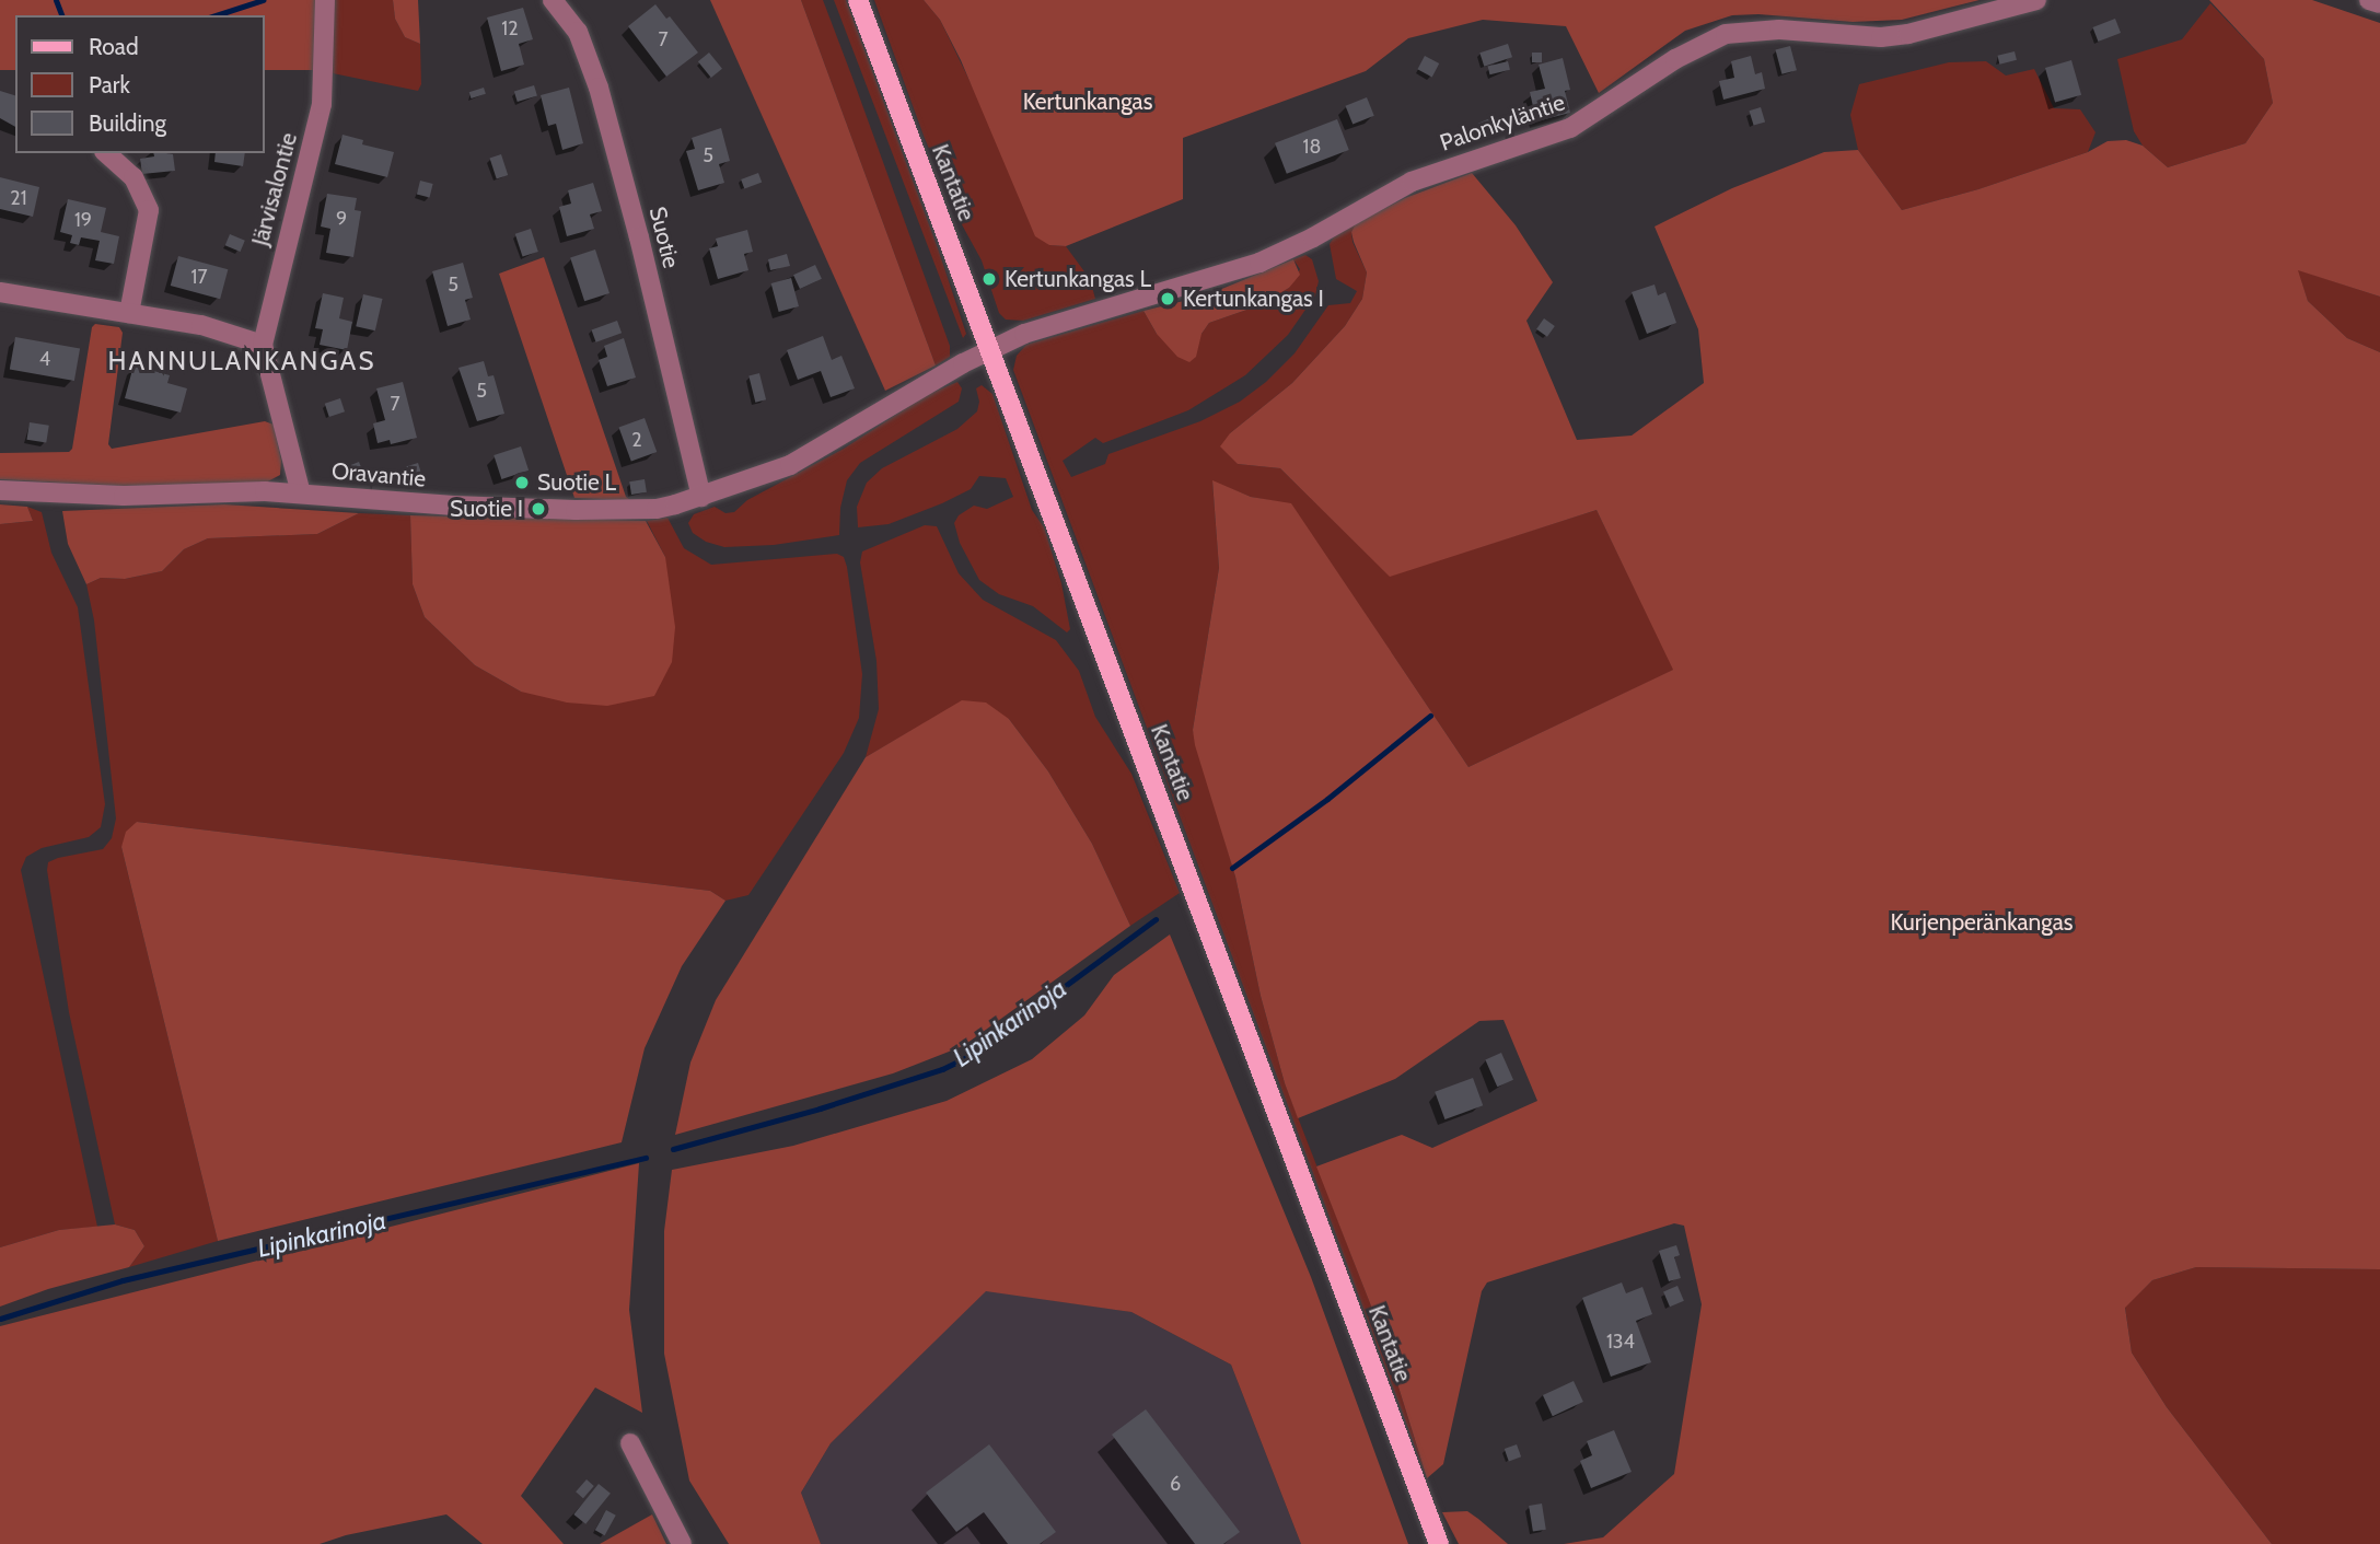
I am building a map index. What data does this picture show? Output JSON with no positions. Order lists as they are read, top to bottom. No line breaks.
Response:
{"streets":{"main road":["Kantatie"],"street":["Palonkyläntie","Järvisalontie","Suotie","Oravantie"]},"crossings":[["Palonkyläntie","Kantatie"],["Palonkyläntie","Oravantie"],["Kantatie","Oravantie"],["Järvisalontie","Oravantie"],["Suotie","Oravantie"]],"districts":["HANNULANKANGAS"],"water":["Lipinkarinoja"],"parks":["Kertunkangas","Kurjenperänkangas"],"places":["Kertunkangas L","Kertunkangas I","Suotie L","Suotie I"],"house_numbers":["12","7","18","5","21","9","19","17","5","4","5","7","2","134","6"],"legend":["Road","Park","Building"]}
